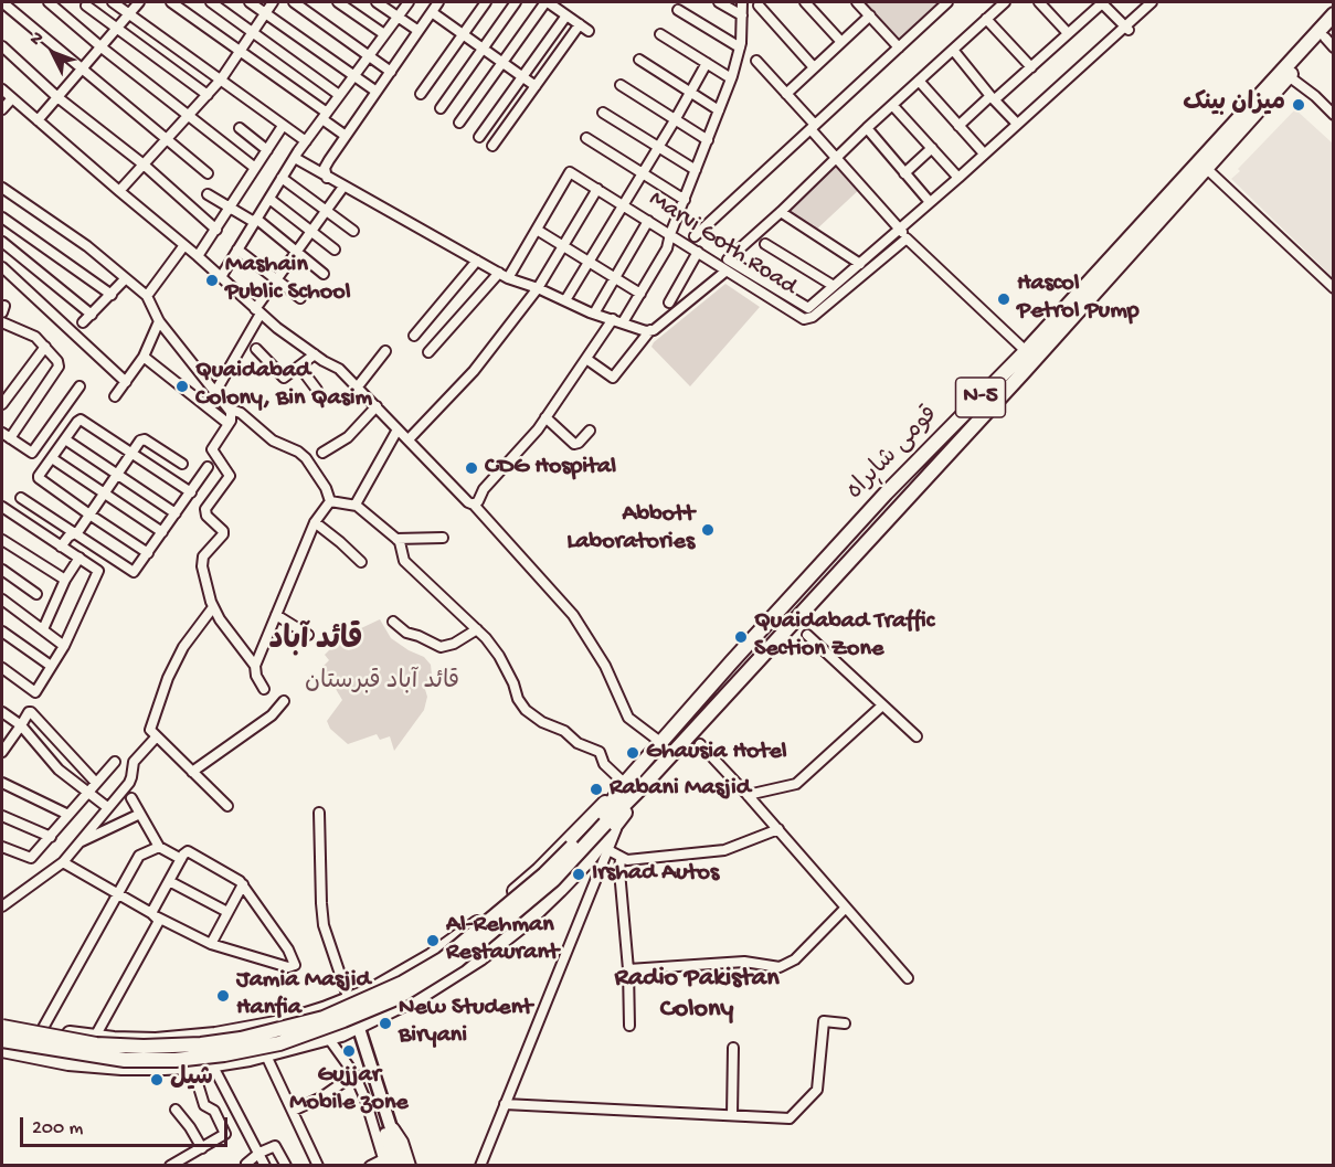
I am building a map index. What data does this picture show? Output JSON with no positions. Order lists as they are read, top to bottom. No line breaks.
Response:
{"streets":{"highway":["N-5","قومی شاہراہ"],"street":["Marvi Goth Road"]},"crossings":[["N-5","قومی شاہراہ"]],"districts":["قائد آباد","Radio Pakistan Colony"],"parks":["قائد آباد قبرستان"],"places":["میزان بینک","Mashain Public School","Hascol Petrol Pump","Quaidabad Colony, Bin Qasim","CDG Hospital","Abbott Laboratories","Quaidabad Traffic Section Zone","Ghausia Hotel","Rabani Masjid","Irshad Autos","Al-Rehman Restaurant","Jamia Masjid Hanfia","New Student Biryani","Gujjar Mobile zone","شیل"],"scale_bar":"200 m","north":"top left"}
